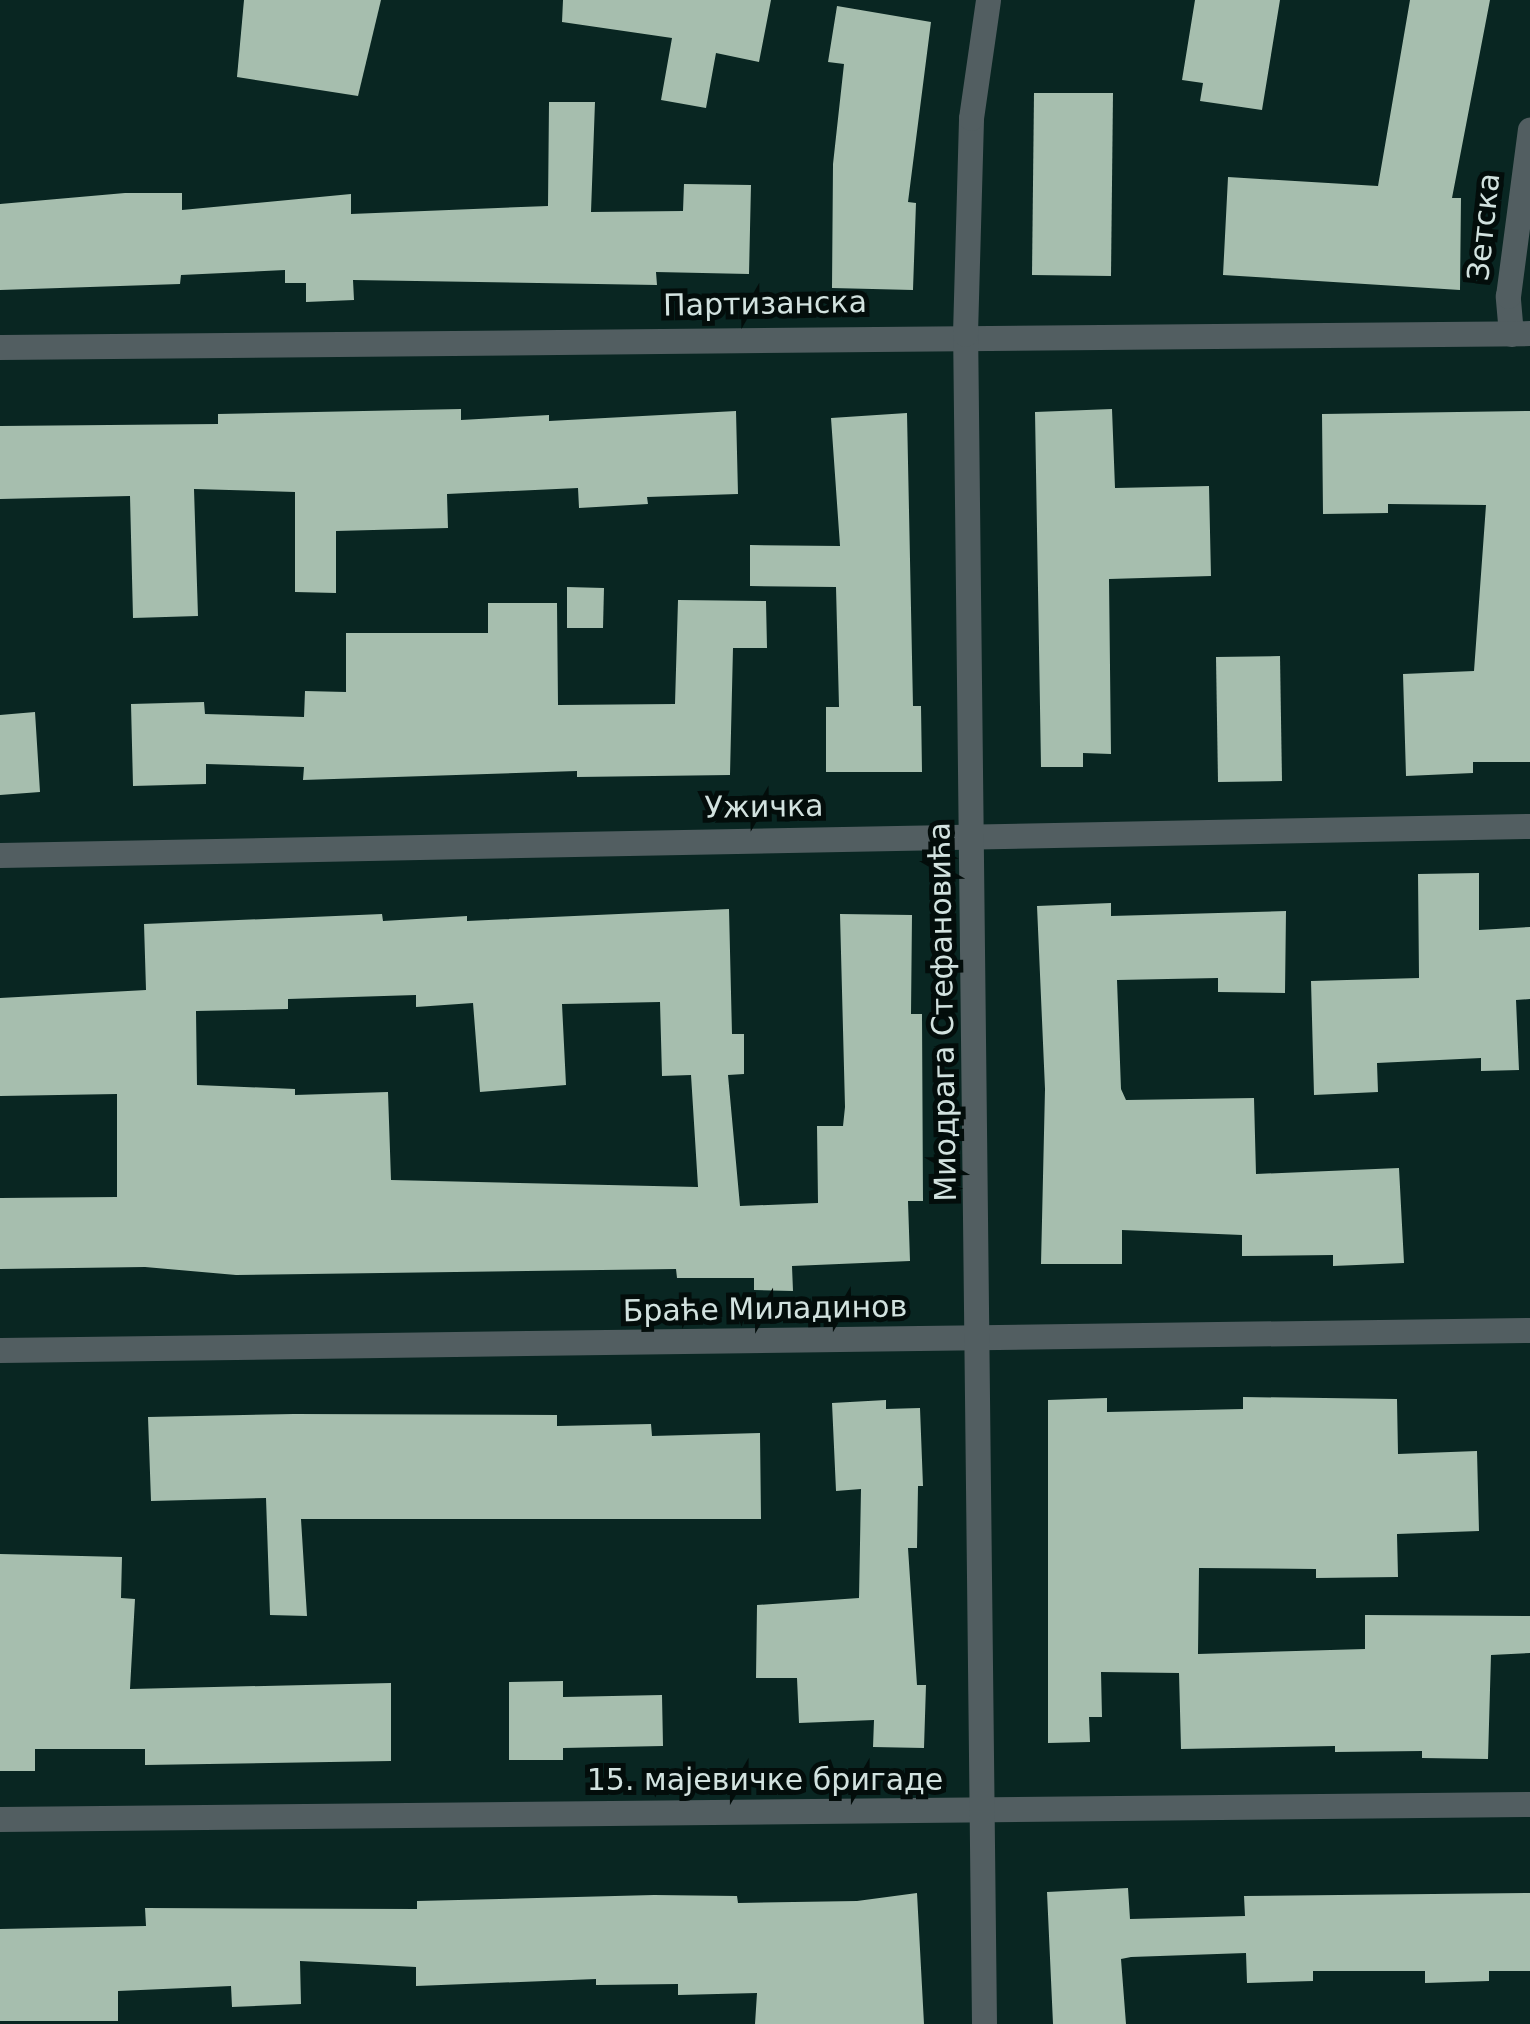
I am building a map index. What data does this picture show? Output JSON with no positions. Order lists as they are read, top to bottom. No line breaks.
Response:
{"streets":{"street":["Зетска","Партизанска","Ужичка","Миодрага Стефановића","Браће Миладинов","15. мајевичке бригаде"]},"crossings":[["Зетска","Партизанска"],["Партизанска","Миодрага Стефановића"],["Ужичка","Миодрага Стефановића"],["Миодрага Стефановића","Браће Миладинов"],["Миодрага Стефановића","15. мајевичке бригаде"]]}
